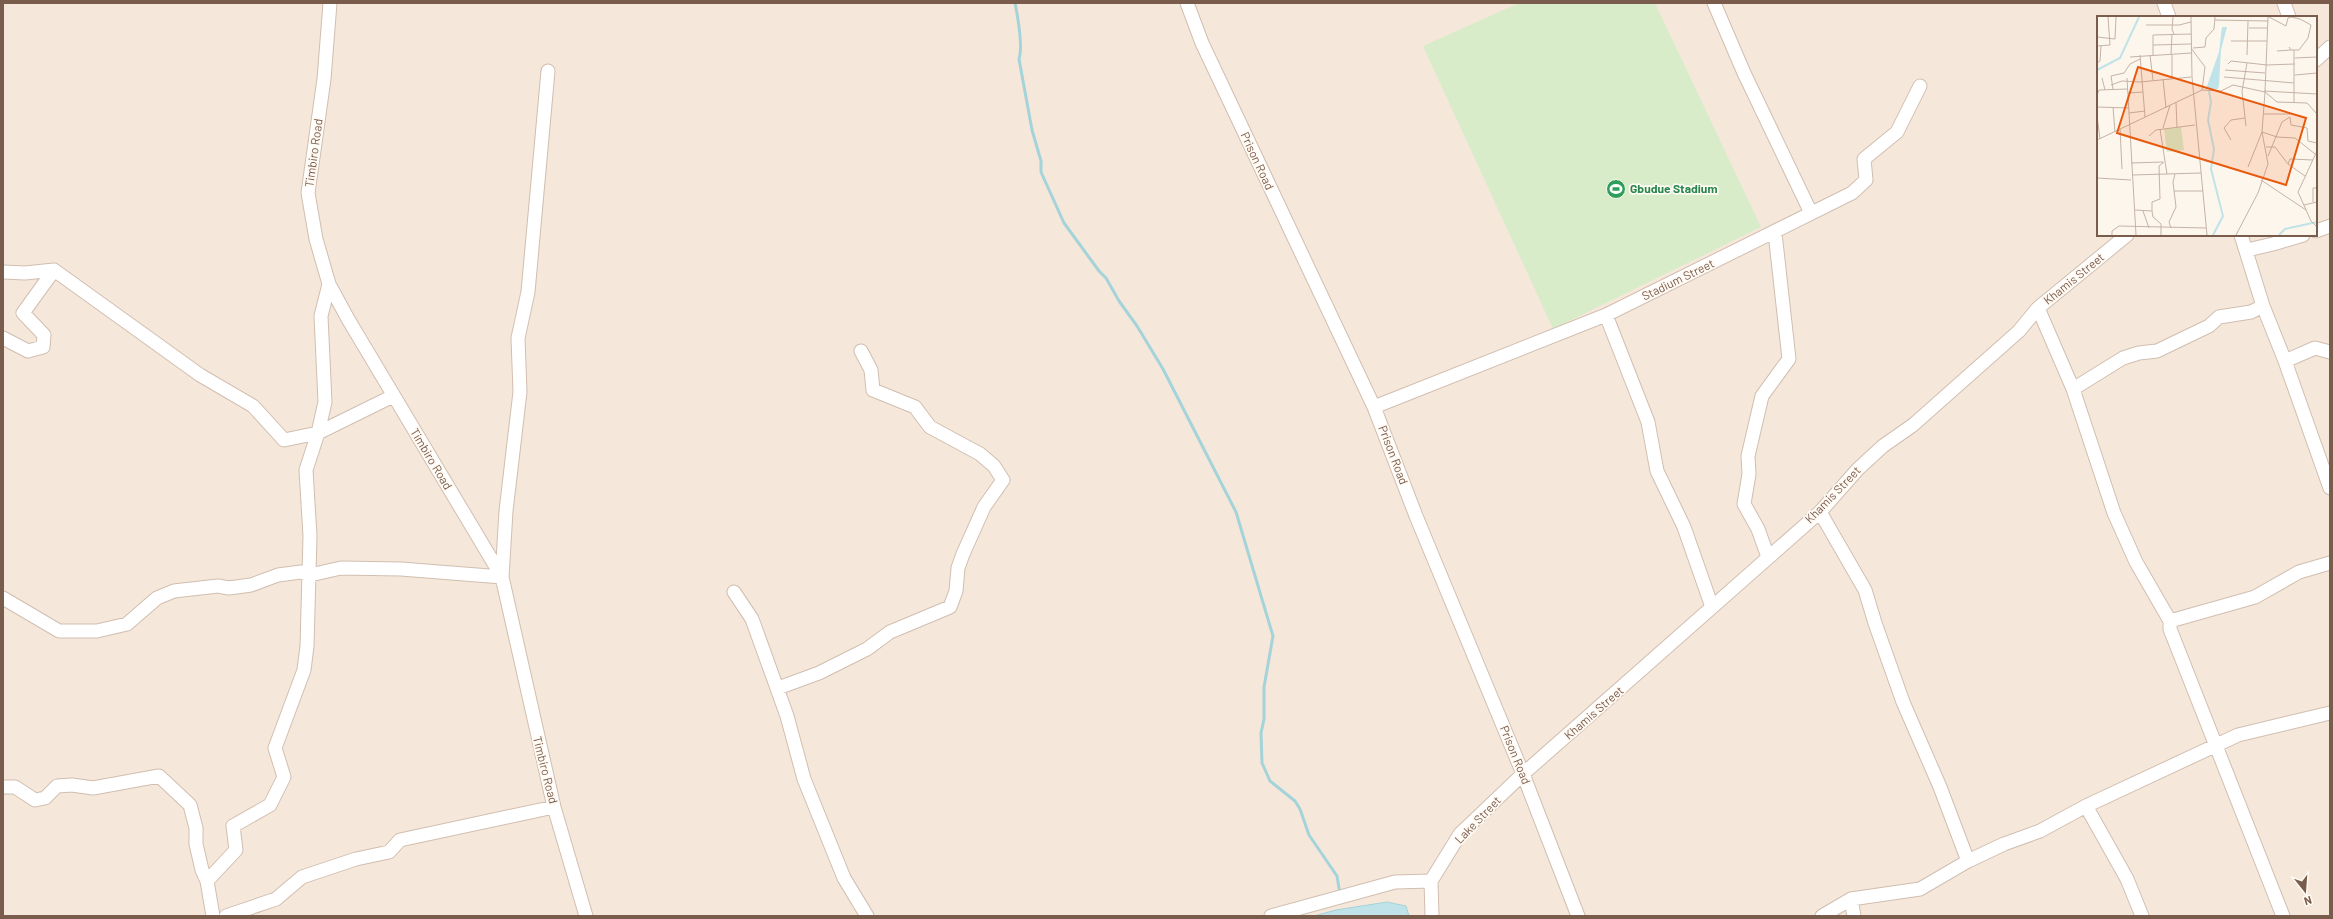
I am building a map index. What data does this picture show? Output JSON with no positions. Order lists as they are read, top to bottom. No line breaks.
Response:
{"streets":{"street":["Timbiro Road","Prison Road","Khamis Street","Stadium Street","Lake Street"]},"crossings":[["Prison Road","Khamis Street"],["Prison Road","Stadium Street"],["Prison Road","Lake Street"],["Khamis Street","Lake Street"]],"places":{"sports":["Gbudue Stadium"]},"north":"bottom"}
